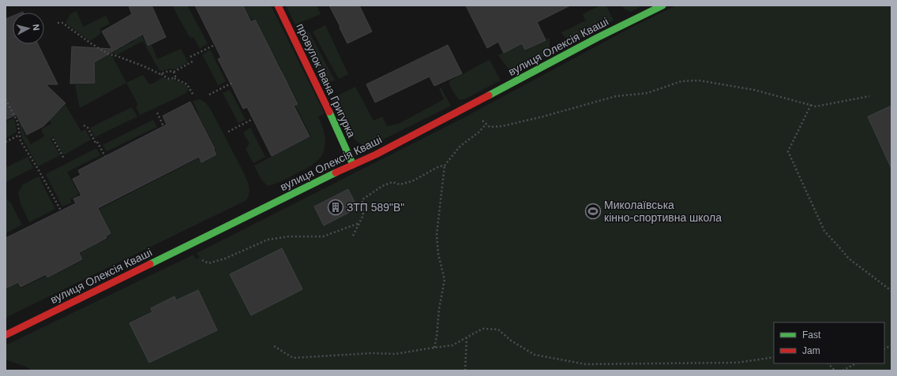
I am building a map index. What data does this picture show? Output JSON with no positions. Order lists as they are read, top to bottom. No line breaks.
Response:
{"streets":{"street":["вулиця Олексія Кваші","провулок Івана Григурка"]},"crossings":[["вулиця Олексія Кваші","провулок Івана Григурка"]],"places":{"building":["ЗТП 589\"В\""],"sports":["Миколаївська кінно-спортивна школа"]},"legend":["Fast","Jam"],"north":"right"}
